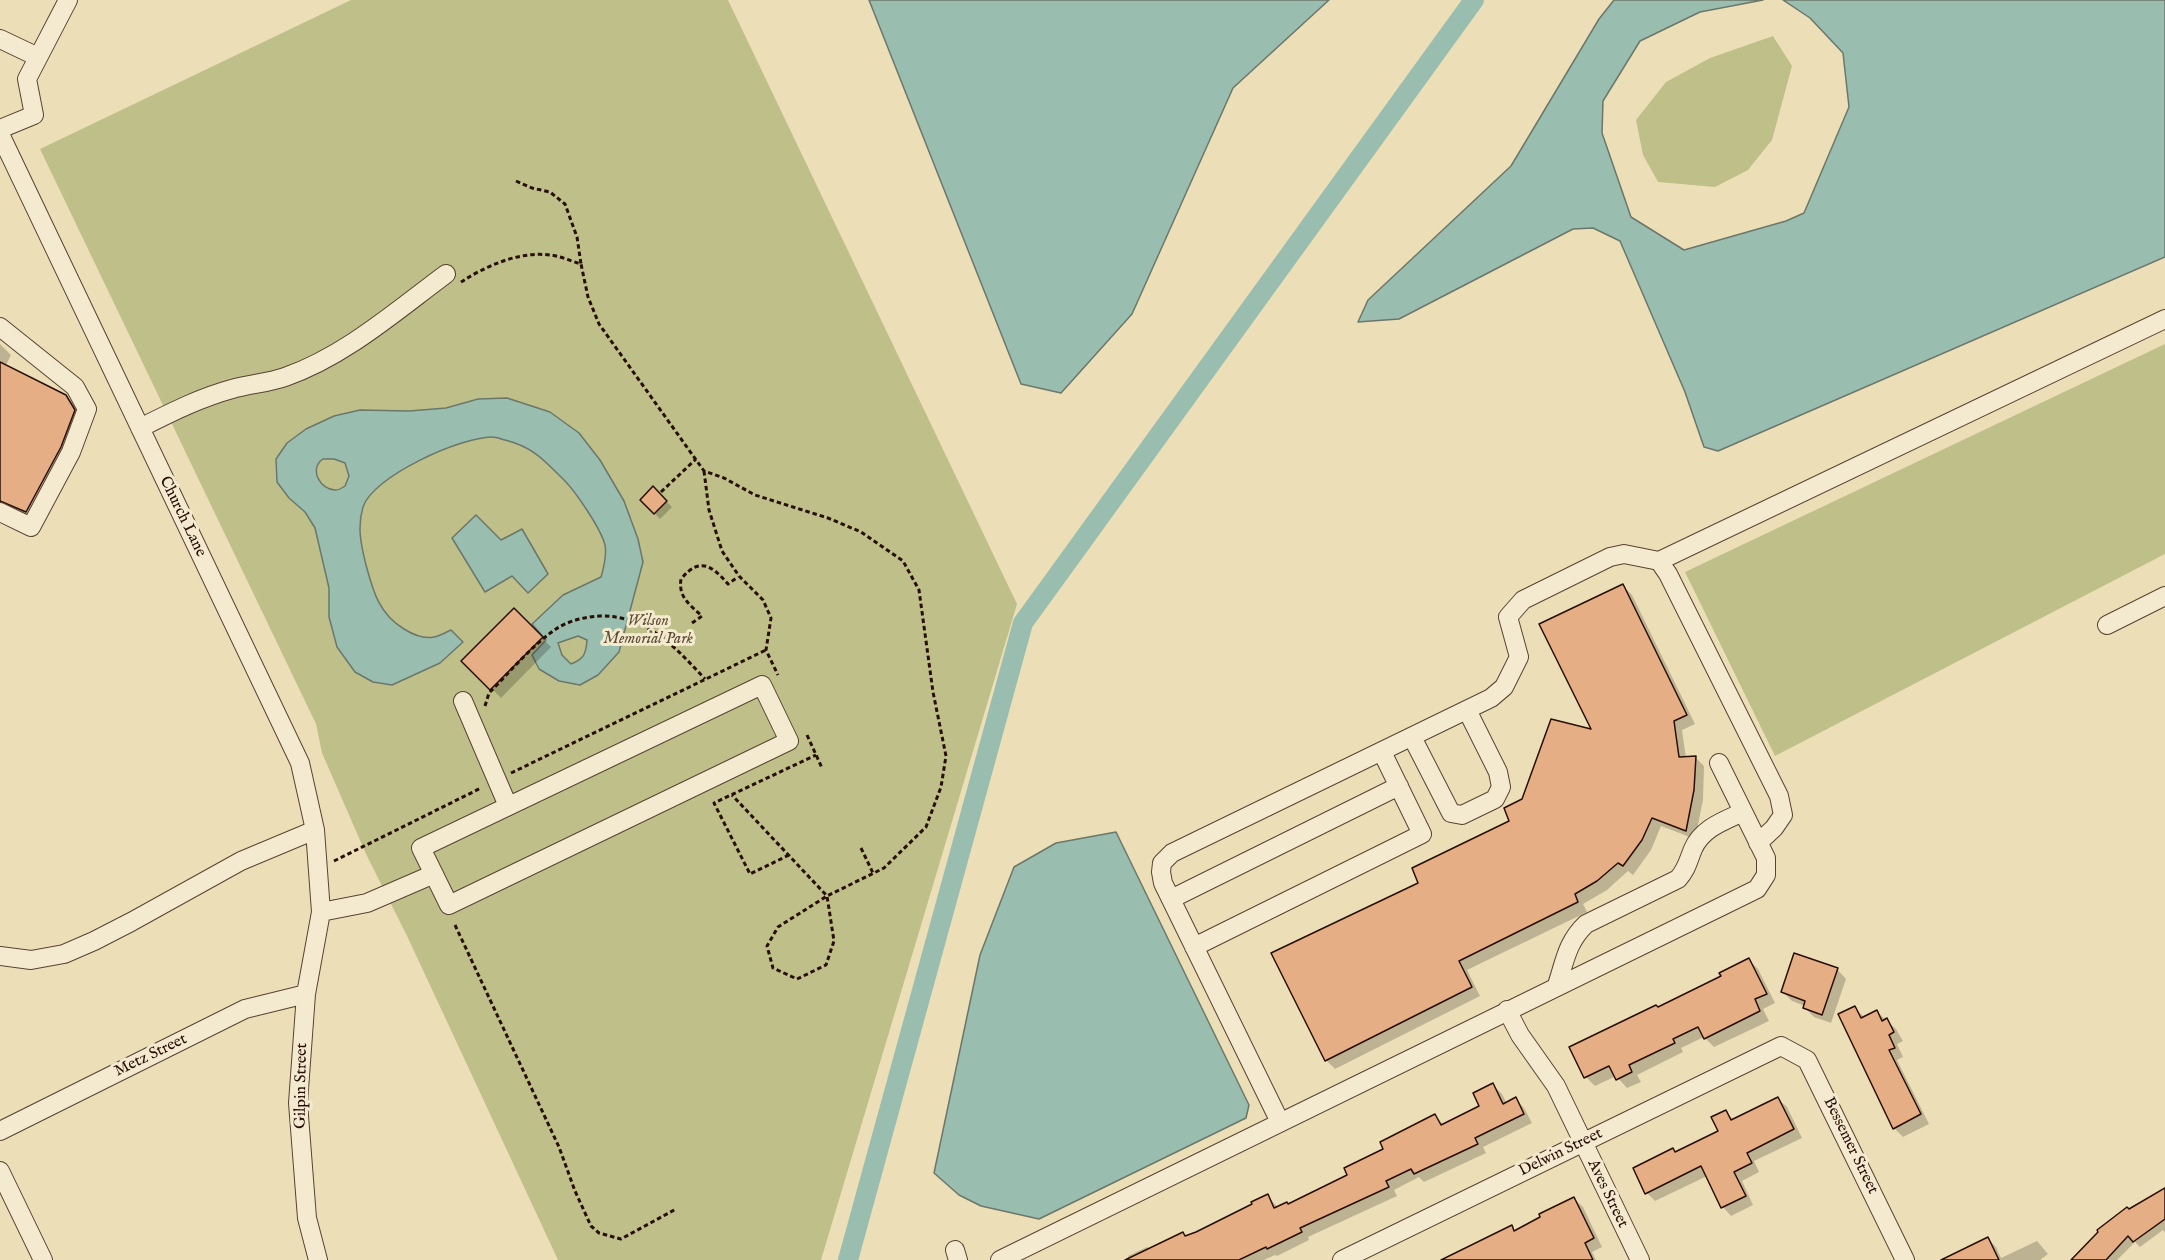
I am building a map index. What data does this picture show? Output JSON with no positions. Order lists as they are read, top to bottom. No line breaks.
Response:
{"streets":{"street":["Church Lane","Metz Street","Gilpin Street","Bessemer Street","Delwin Street","Aves Street"]},"crossings":[["Church Lane","Gilpin Street"],["Metz Street","Gilpin Street"],["Bessemer Street","Delwin Street"],["Delwin Street","Aves Street"]],"parks":["Wilson Memorial Park"]}
